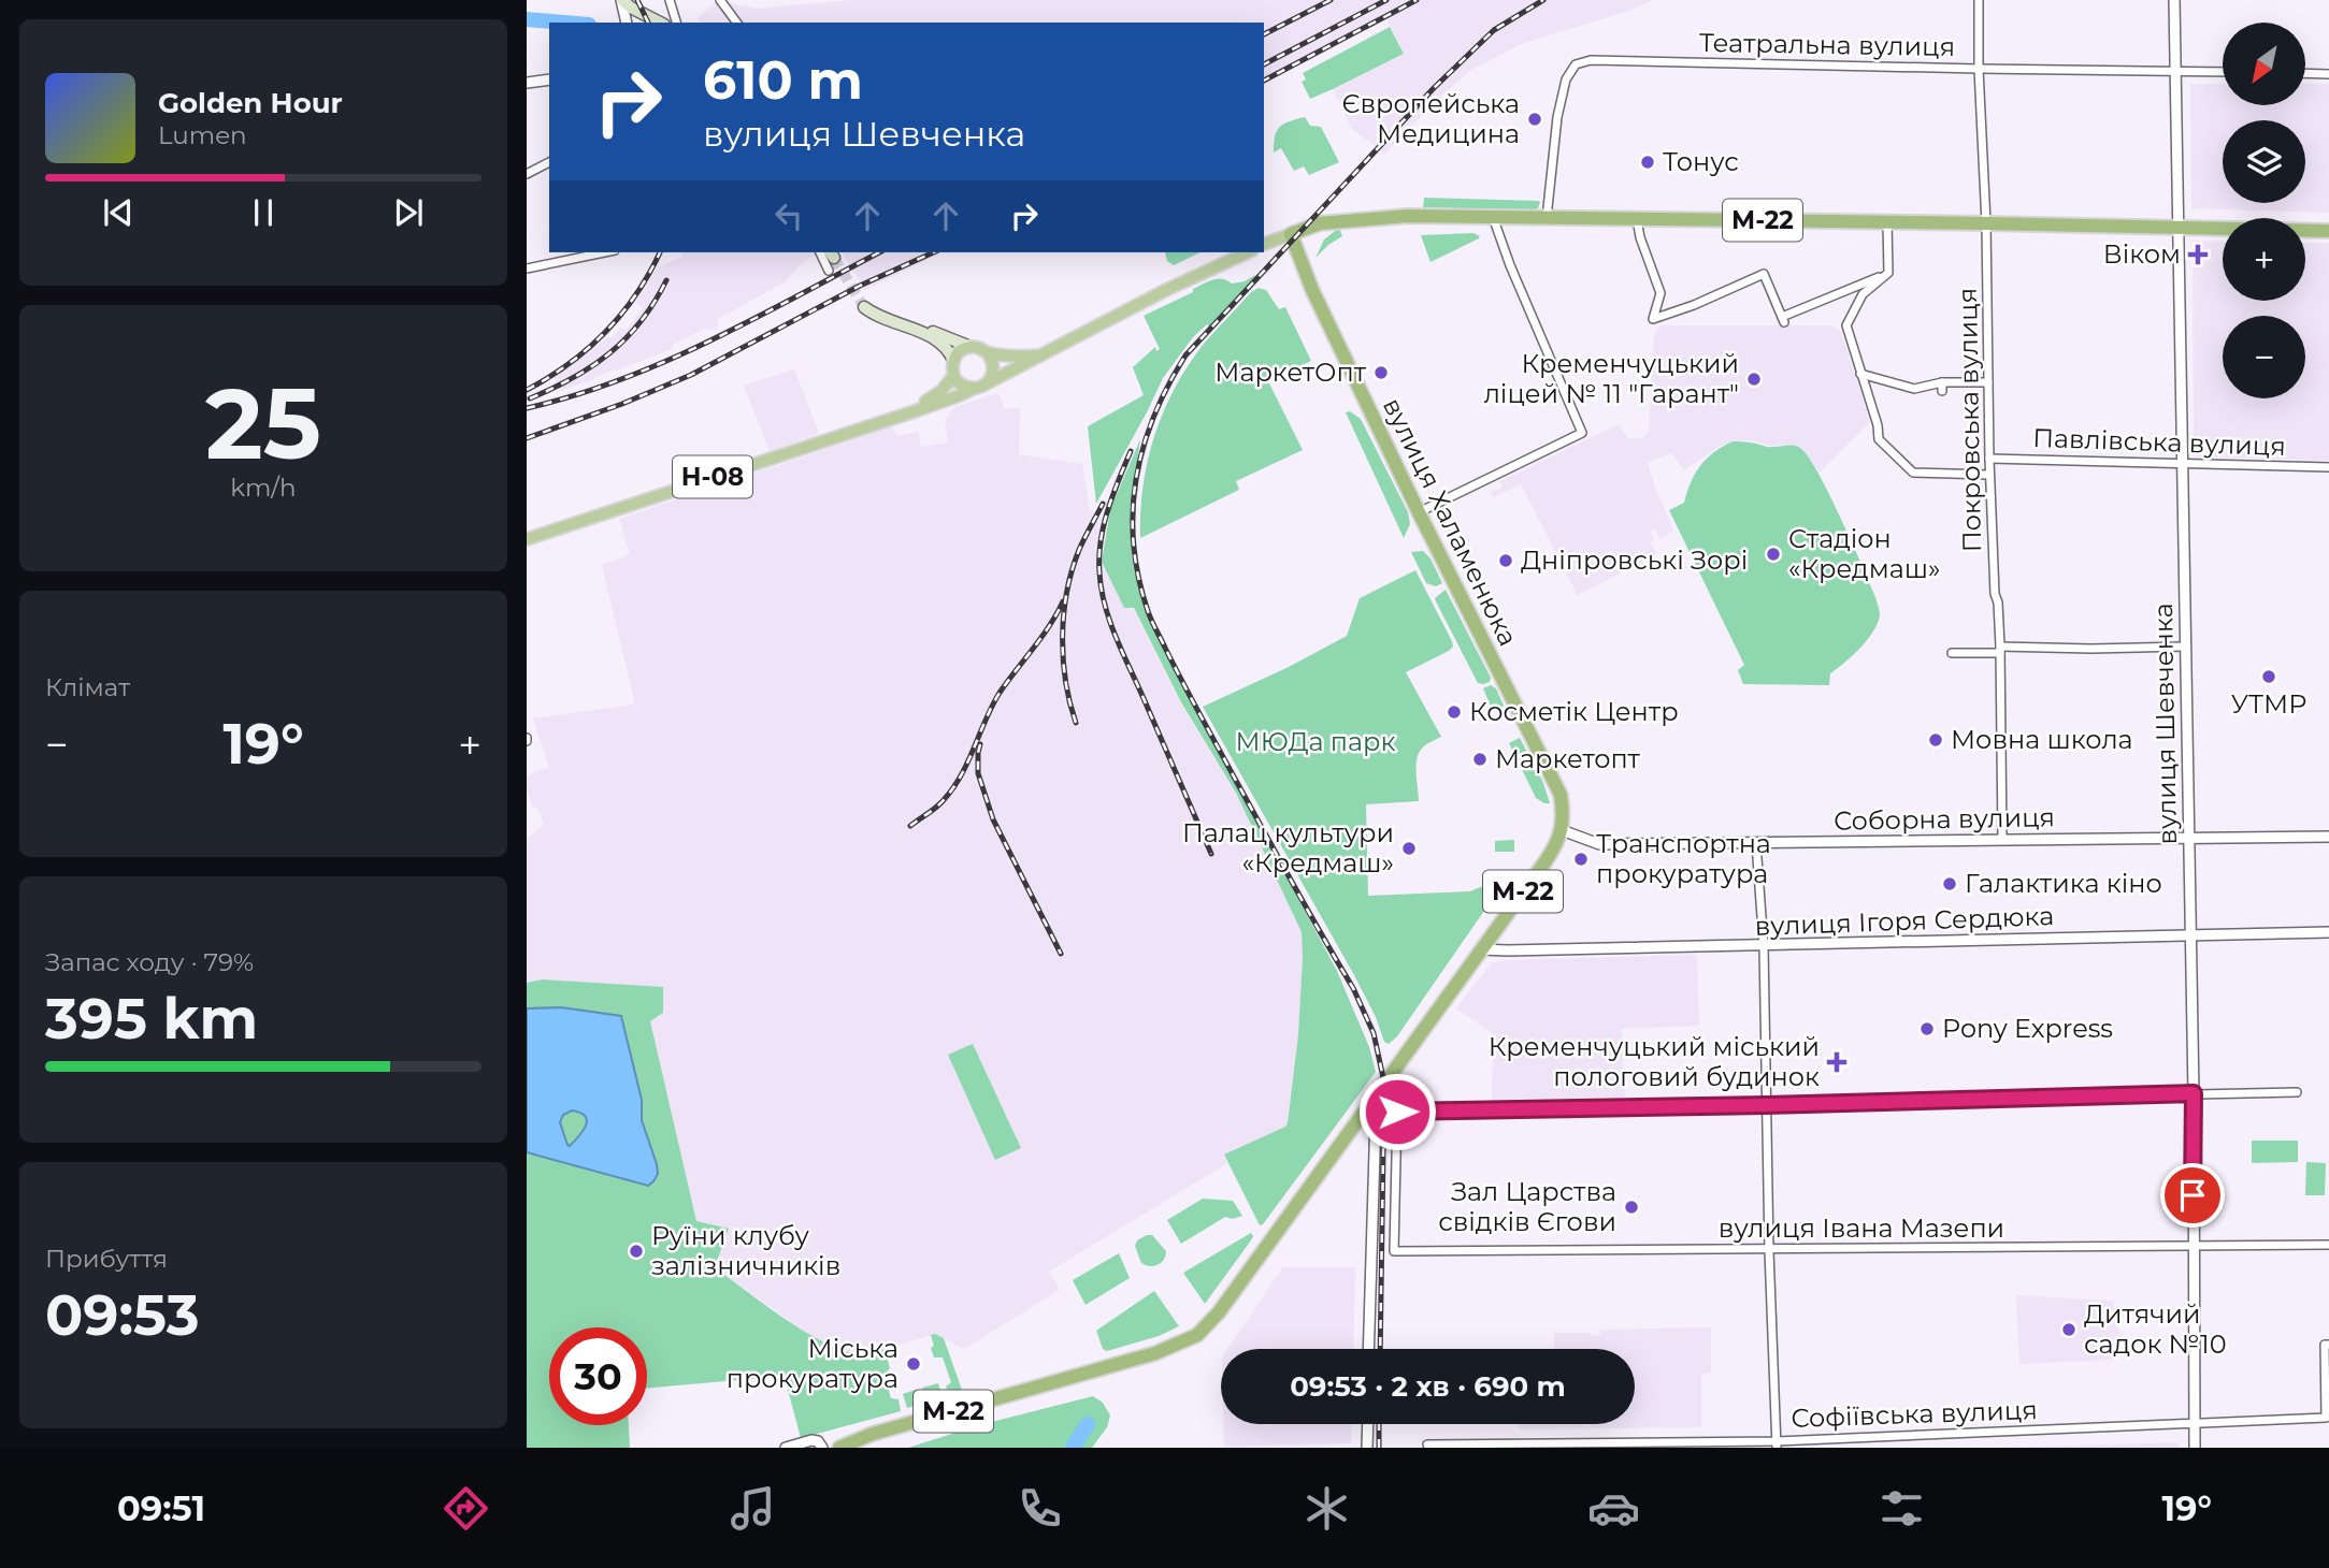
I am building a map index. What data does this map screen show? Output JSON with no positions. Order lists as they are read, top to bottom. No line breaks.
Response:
{"streets":{"highway":["М-22","вулиця Халаменюка"],"main road":["Н-08"],"street":["Театральна вулиця","Покровська вулиця","Павлівська вулиця","вулиця Шевченка","Соборна вулиця","вулиця Ігоря Сердюка","вулиця Івана Мазепи","Софіївська вулиця"]},"crossings":[["Театральна вулиця","М-22"],["Театральна вулиця","Покровська вулиця"],["Театральна вулиця","вулиця Шевченка"],["М-22","Покровська вулиця"],["М-22","вулиця Халаменюка"],["М-22","вулиця Шевченка"],["М-22","Соборна вулиця"],["М-22","вулиця Ігоря Сердюка"],["Покровська вулиця","Павлівська вулиця"],["Покровська вулиця","Соборна вулиця"],["Павлівська вулиця","вулиця Шевченка"],["вулиця Халаменюка","Соборна вулиця"],["вулиця Шевченка","Соборна вулиця"],["вулиця Шевченка","вулиця Ігоря Сердюка"],["вулиця Шевченка","вулиця Івана Мазепи"],["вулиця Шевченка","Софіївська вулиця"]],"parks":["МЮДа парк"],"places":{"other":["Європейська Медицина","Тонус","МаркетОпт","Кременчуцький ліцей № 11 \"Гарант\"","Стадіон «Кредмаш»","Дніпровські Зорі","УТМР","Косметік Центр","Мовна школа","Маркетопт","Палац культури «Кредмаш»","Транспортна прокуратура","Галактика кіно","Pony Express","Зал Царства свідків Єгови","Руїни клубу залізничників","Дитячий садок №10","Міська прокуратура"],"health":["Віком","Кременчуцький міський пологовий будинок"]},"north":"bottom left","page":{"map_buttons":["+","−"],"turn":["610 m","вулиця Шевченка"],"song":["Golden Hour","Lumen"],"tile":[["25","km/h"],"Клімат",["Запас ходу · 79%","395 km"],["Прибуття","09:53"]],"heat":["−","19°","+"],"limit":"30","trip":"09:53 · 2 хв · 690 m","tabs":["09:51","19°"]}}
